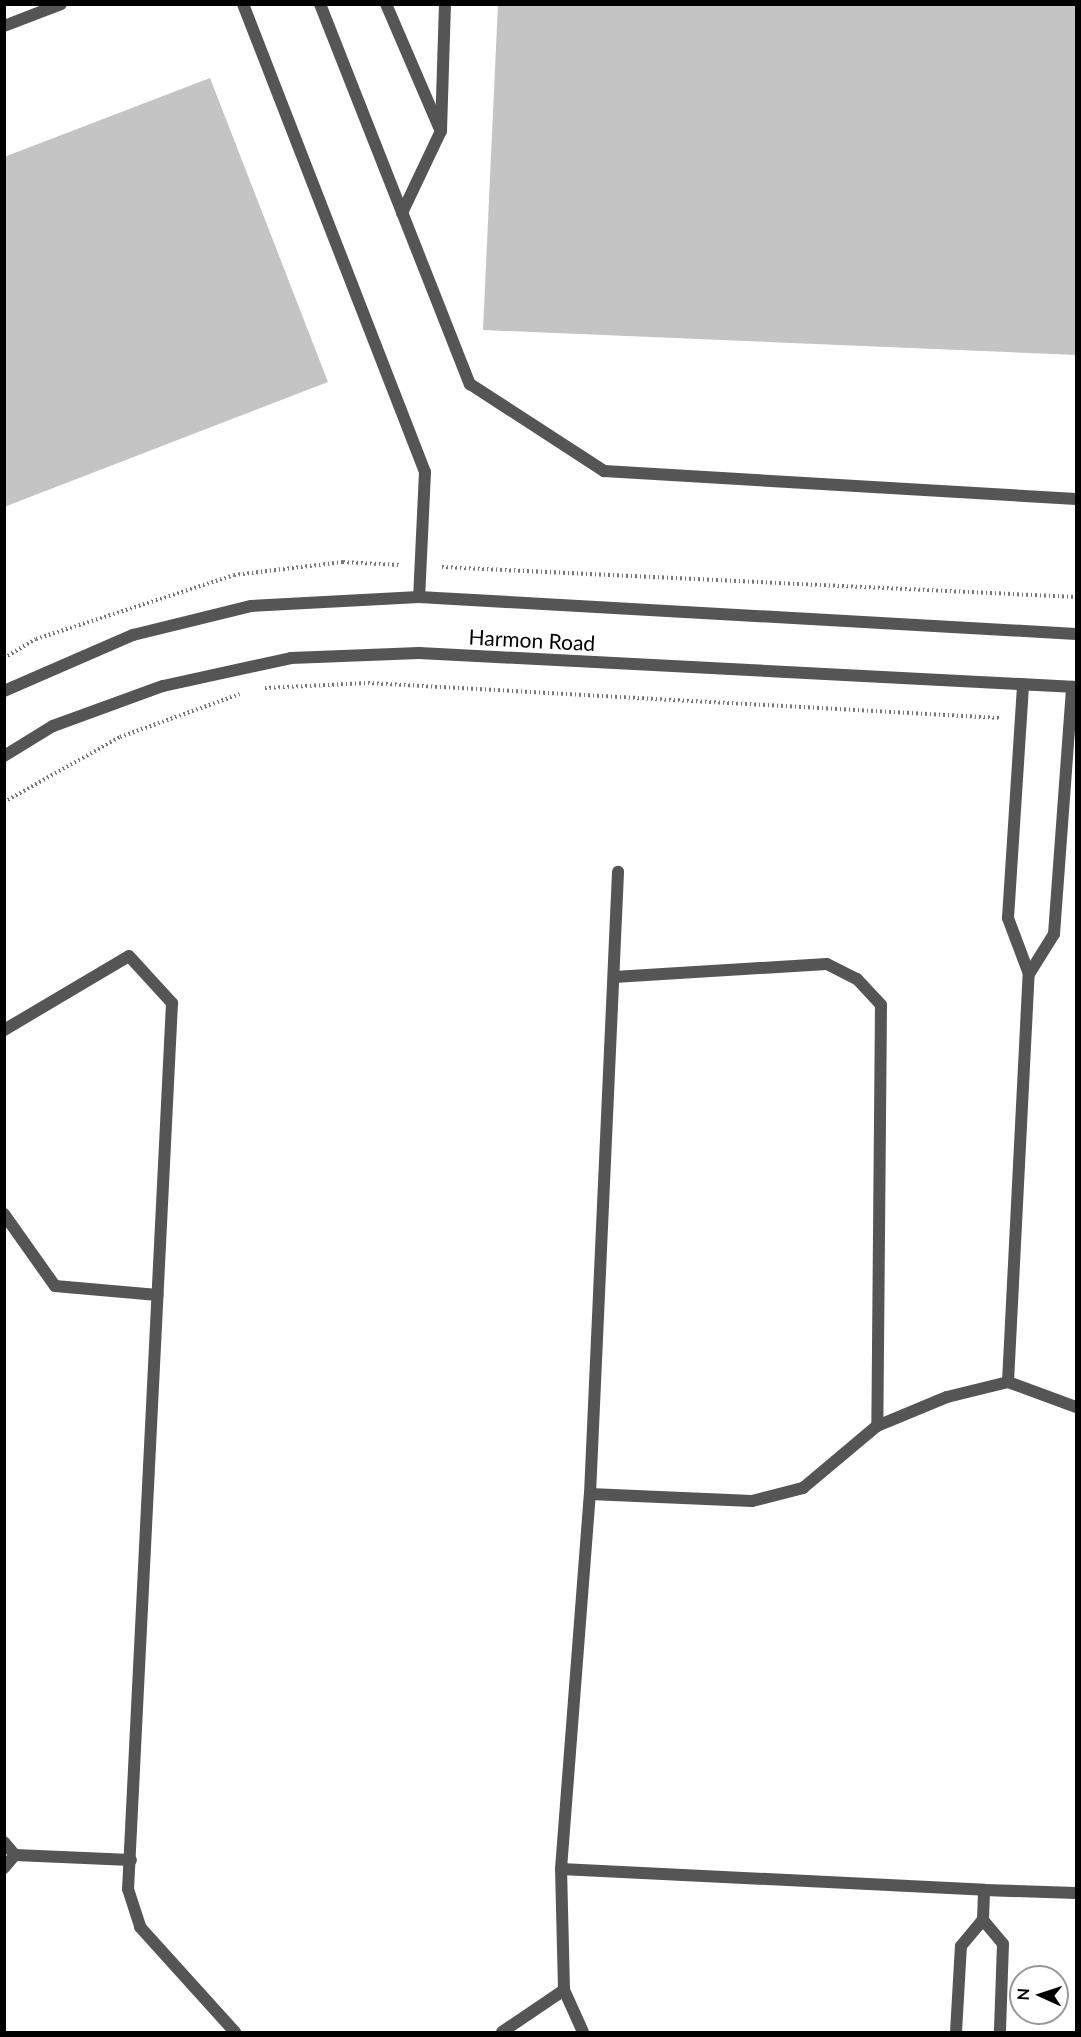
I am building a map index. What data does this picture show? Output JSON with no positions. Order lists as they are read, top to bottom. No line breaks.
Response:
{"streets":{"street":["Harmon Road"]},"north":"left"}
